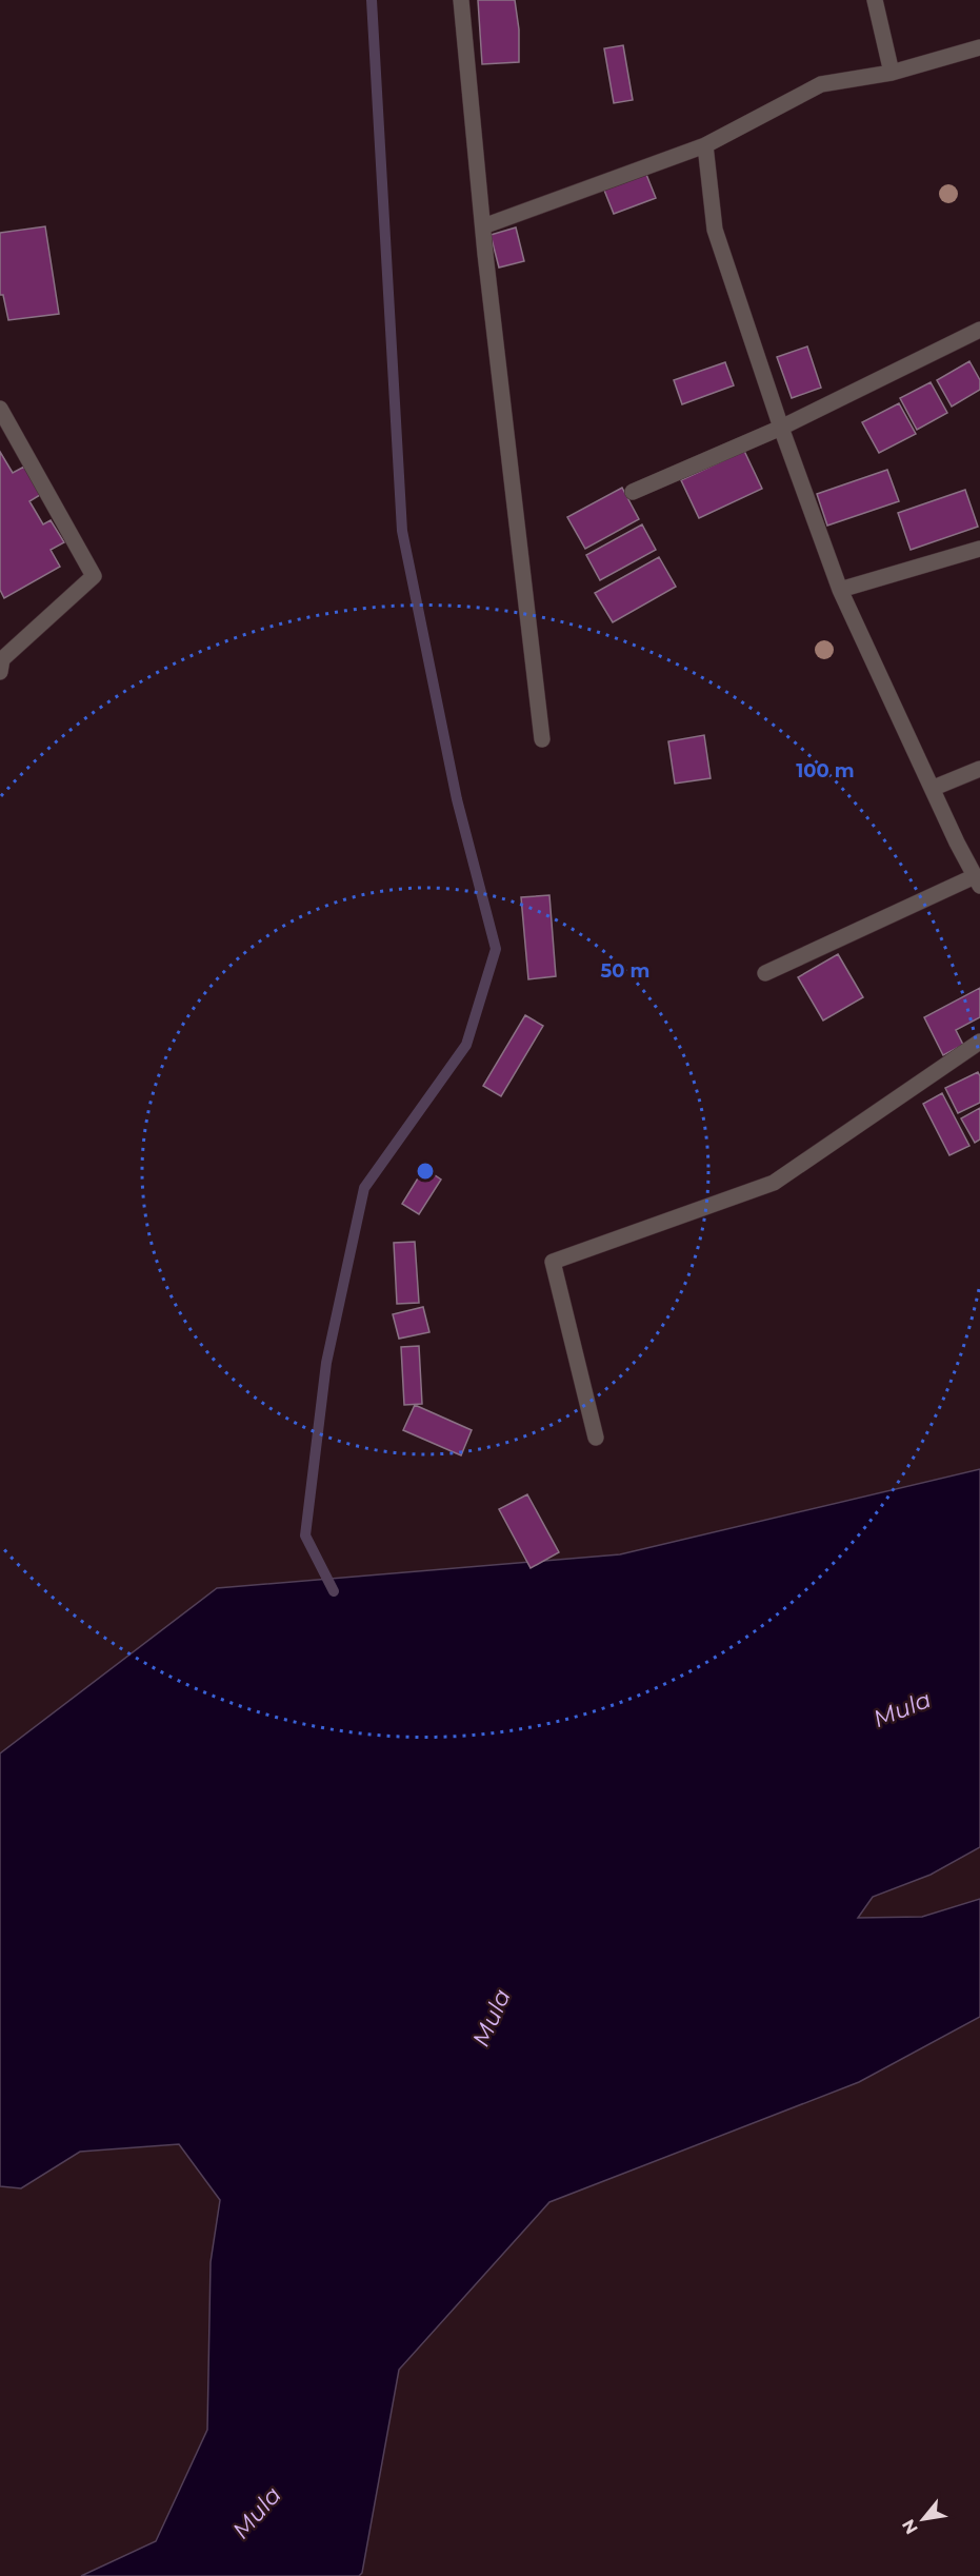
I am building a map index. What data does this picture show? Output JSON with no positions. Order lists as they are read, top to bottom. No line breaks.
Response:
{"water":["Mula"],"north":"bottom left","rings":["100 m","50 m"]}
